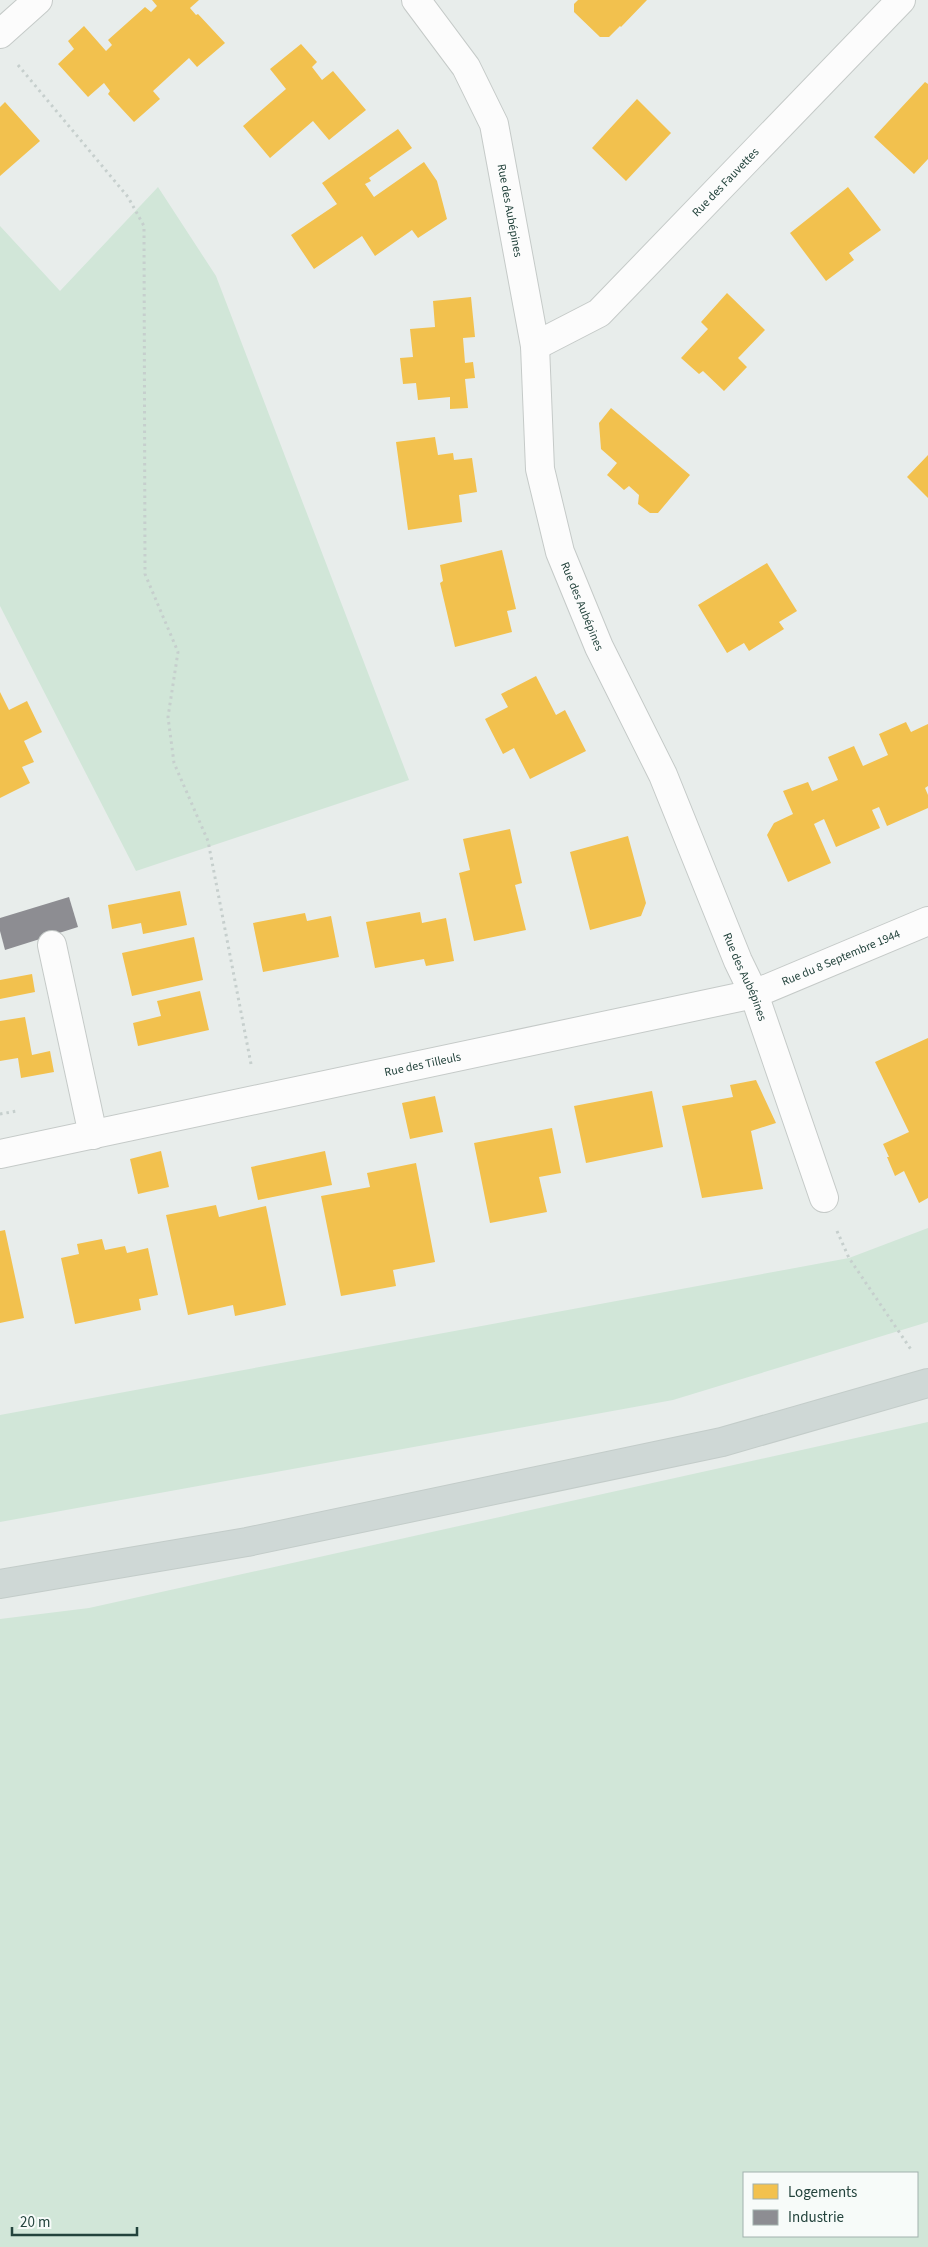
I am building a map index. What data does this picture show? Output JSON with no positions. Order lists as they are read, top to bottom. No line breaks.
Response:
{"streets":{"street":["Rue des Fauvettes","Rue des Aubépines","Rue du 8 Septembre 1944","Rue des Tilleuls"]},"crossings":[["Rue des Fauvettes","Rue des Aubépines"],["Rue des Aubépines","Rue du 8 Septembre 1944"],["Rue des Aubépines","Rue des Tilleuls"],["Rue du 8 Septembre 1944","Rue des Tilleuls"]],"legend":["Logements","Industrie"],"scale_bar":"20 m"}
